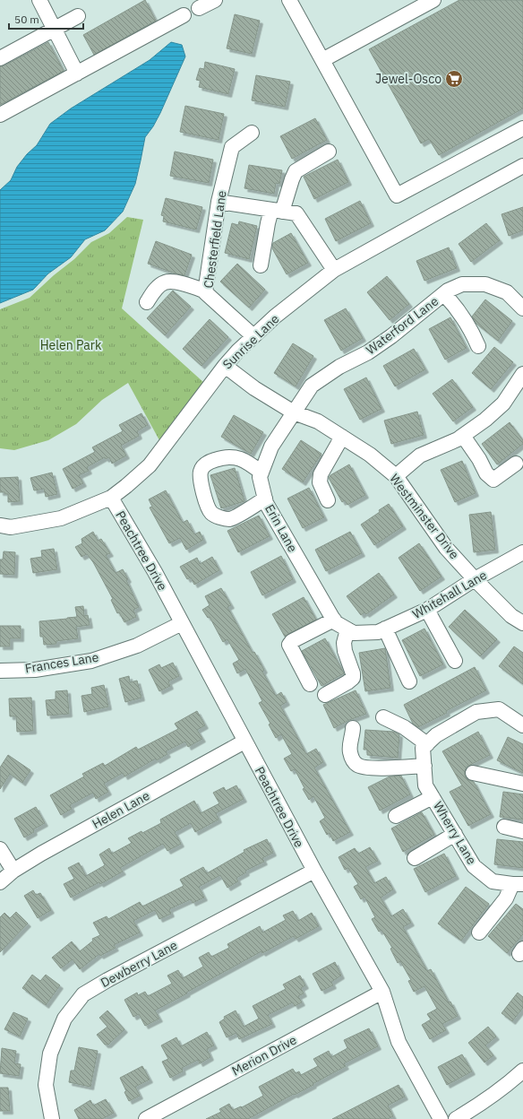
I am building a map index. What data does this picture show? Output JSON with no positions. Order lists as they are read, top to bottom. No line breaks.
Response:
{"streets":{"street":["Chesterfield Lane","Waterford Lane","Sunrise Lane","Westminster Drive","Erin Lane","Peachtree Drive","Whitehall Lane","Frances Lane","Helen Lane","Wherry Lane","Dewberry Lane","Merion Drive"]},"crossings":[["Chesterfield Lane","Sunrise Lane"],["Waterford Lane","Westminster Drive"],["Waterford Lane","Erin Lane"],["Sunrise Lane","Westminster Drive"],["Sunrise Lane","Peachtree Drive"],["Westminster Drive","Erin Lane"],["Westminster Drive","Whitehall Lane"],["Erin Lane","Whitehall Lane"],["Peachtree Drive","Frances Lane"],["Peachtree Drive","Helen Lane"],["Peachtree Drive","Dewberry Lane"],["Peachtree Drive","Merion Drive"]],"parks":["Helen Park"],"places":{"supermarket":["Jewel-Osco"]},"scale_bar":"50 m"}
